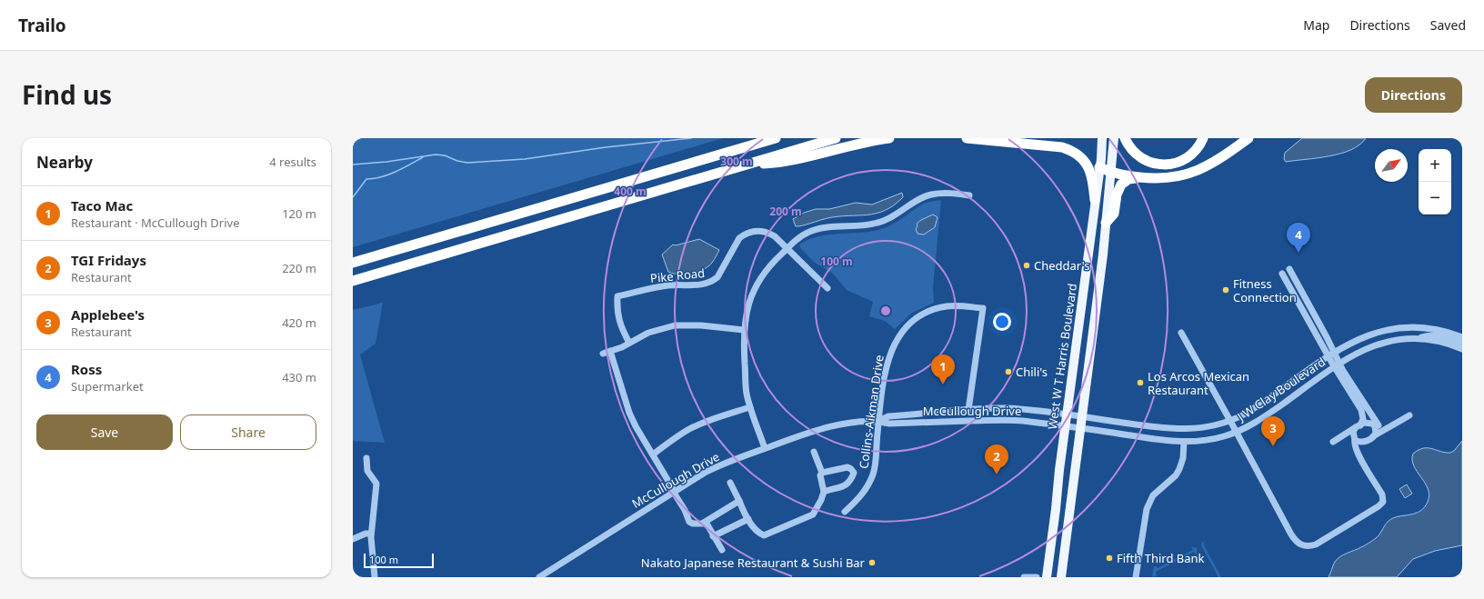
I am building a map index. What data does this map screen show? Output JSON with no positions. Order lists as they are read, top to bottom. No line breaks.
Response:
{"streets":{"main road":["West W T Harris Boulevard"],"street":["Pike Road","J W Clay Boulevard","McCullough Drive","Collins-Aikman Drive"]},"crossings":[["West W T Harris Boulevard","J W Clay Boulevard"],["West W T Harris Boulevard","McCullough Drive"],["J W Clay Boulevard","McCullough Drive"],["McCullough Drive","Collins-Aikman Drive"]],"places":["Cheddar's","Fitness Connection","Chili's","Los Arcos Mexican Restaurant","Fifth Third Bank","Nakato Japanese Restaurant & Sushi Bar"],"scale_bar":"100 m","north":"top right","page":{"header":"Trailo","nav":["Map","Directions","Saved"],"title":"Find us","buttons":["Directions",["Save","Share"]],"heading":["Nearby","4 results"],"map_buttons":["+","−"],"list":[{"mark":"1","name":"Taco Mac","note":"Restaurant · McCullough Drive","value":"120 m"},{"mark":"2","name":"TGI Fridays","note":"Restaurant","value":"220 m"},{"mark":"3","name":"Applebee's","note":"Restaurant","value":"420 m"},{"mark":"4","name":"Ross","note":"Supermarket","value":"430 m"}],"pins":["4","1","3","2"],"scale":"100 m"},"rings":["300 m","400 m","200 m","100 m"]}
